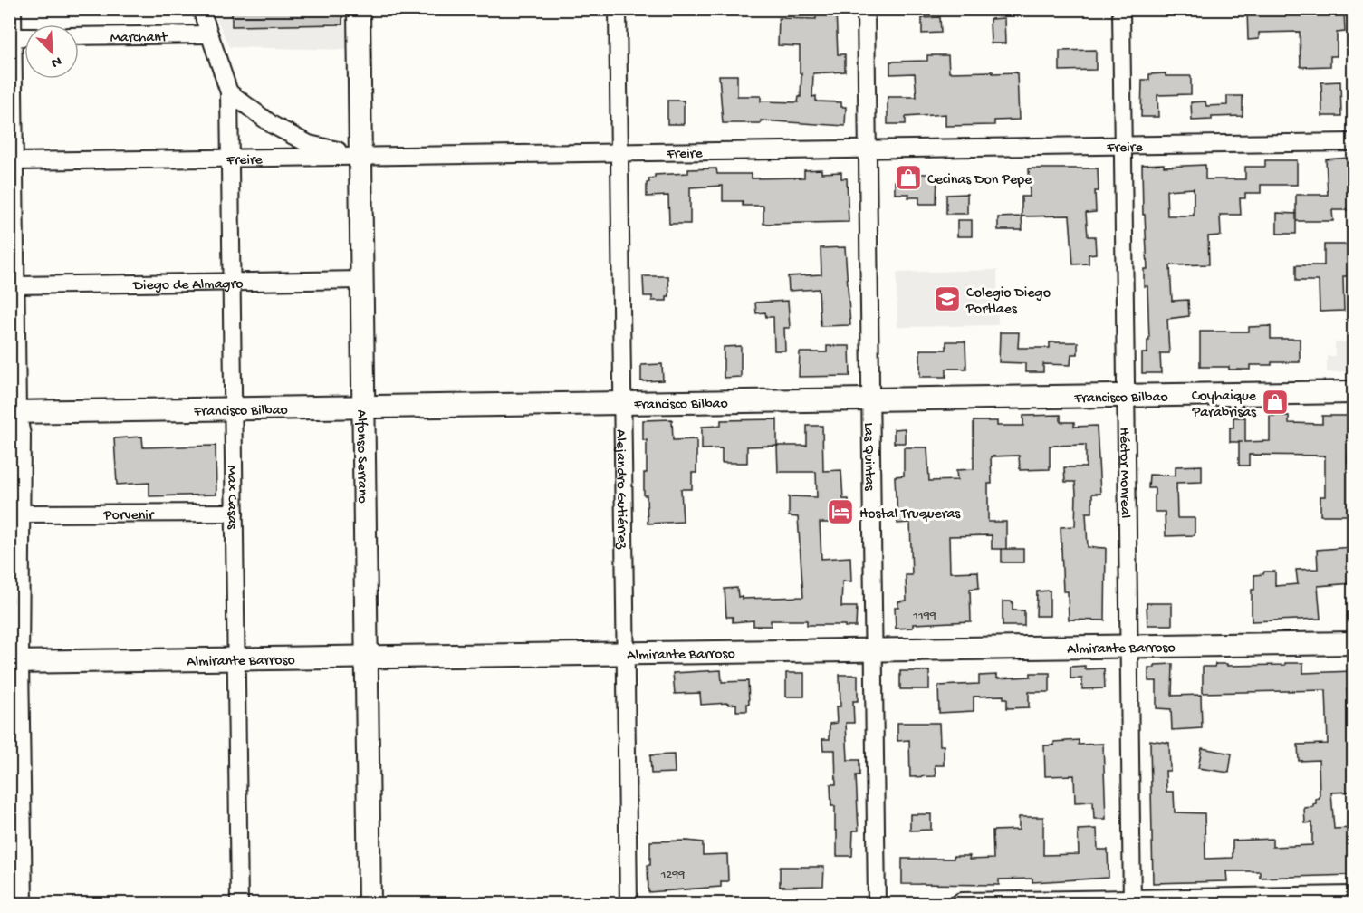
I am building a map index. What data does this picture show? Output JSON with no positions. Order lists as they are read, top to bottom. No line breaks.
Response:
{"streets":{"street":["Marchant","Freire","Diego de Almagro","Francisco Bilbao","Alfonso Serrano","Las Quintas","Héctor Monreal","Alejandro Gutiérrez","Max Casas","Porvenir","Almirante Barroso"]},"crossings":[["Marchant","Max Casas"],["Freire","Alfonso Serrano"],["Freire","Las Quintas"],["Freire","Héctor Monreal"],["Freire","Alejandro Gutiérrez"],["Freire","Max Casas"],["Diego de Almagro","Alfonso Serrano"],["Diego de Almagro","Max Casas"],["Francisco Bilbao","Alfonso Serrano"],["Francisco Bilbao","Las Quintas"],["Francisco Bilbao","Héctor Monreal"],["Francisco Bilbao","Alejandro Gutiérrez"],["Francisco Bilbao","Max Casas"],["Alfonso Serrano","Almirante Barroso"],["Las Quintas","Almirante Barroso"],["Héctor Monreal","Almirante Barroso"],["Alejandro Gutiérrez","Almirante Barroso"],["Max Casas","Porvenir"],["Max Casas","Almirante Barroso"]],"places":{"shop":["Cecinas Don Pepe","Coyhaique Parabrisas"],"school or university":["Colegio Diego Portlaes"],"hotel":["Hostal Truqueras"]},"house_numbers":["1199","1299"],"north":"bottom right"}
